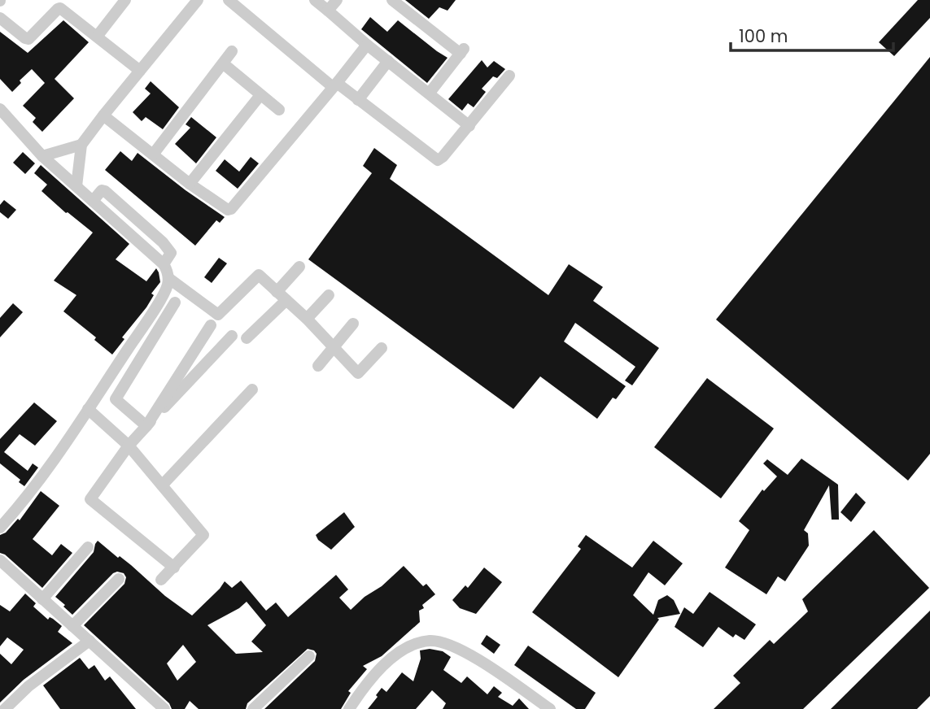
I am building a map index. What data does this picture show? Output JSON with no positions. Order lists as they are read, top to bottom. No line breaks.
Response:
{"scale_bar":"100 m"}
